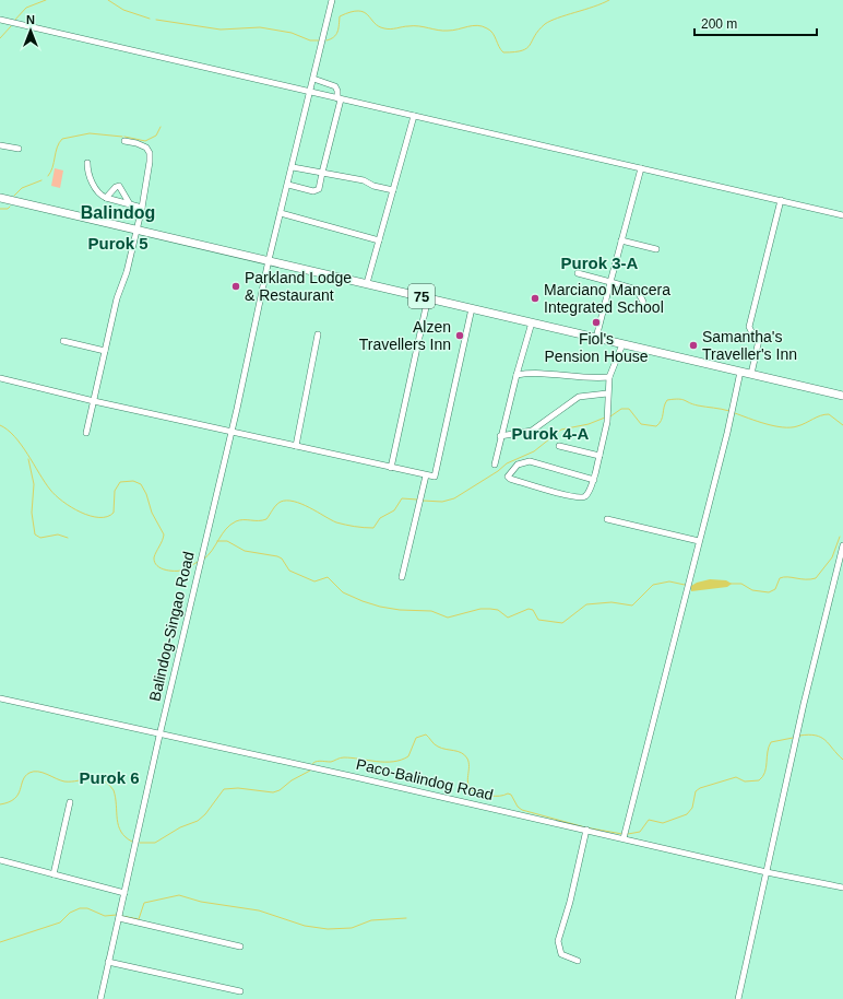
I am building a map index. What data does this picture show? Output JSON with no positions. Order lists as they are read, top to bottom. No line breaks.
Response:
{"streets":{"highway":["75"],"street":["Balindog-Singao Road","Paco-Balindog Road"]},"crossings":[["75","Balindog-Singao Road"],["Balindog-Singao Road","Paco-Balindog Road"]],"districts":["Balindog","Purok 5","Purok 3-A","Purok 4-A","Purok 6"],"places":["Parkland Lodge & Restaurant","Marciano Mancera Integrated School","Fiol's Pension House","Alzen Travellers Inn","Samantha's Traveller's Inn"],"scale_bar":"200 m","north":"top"}
